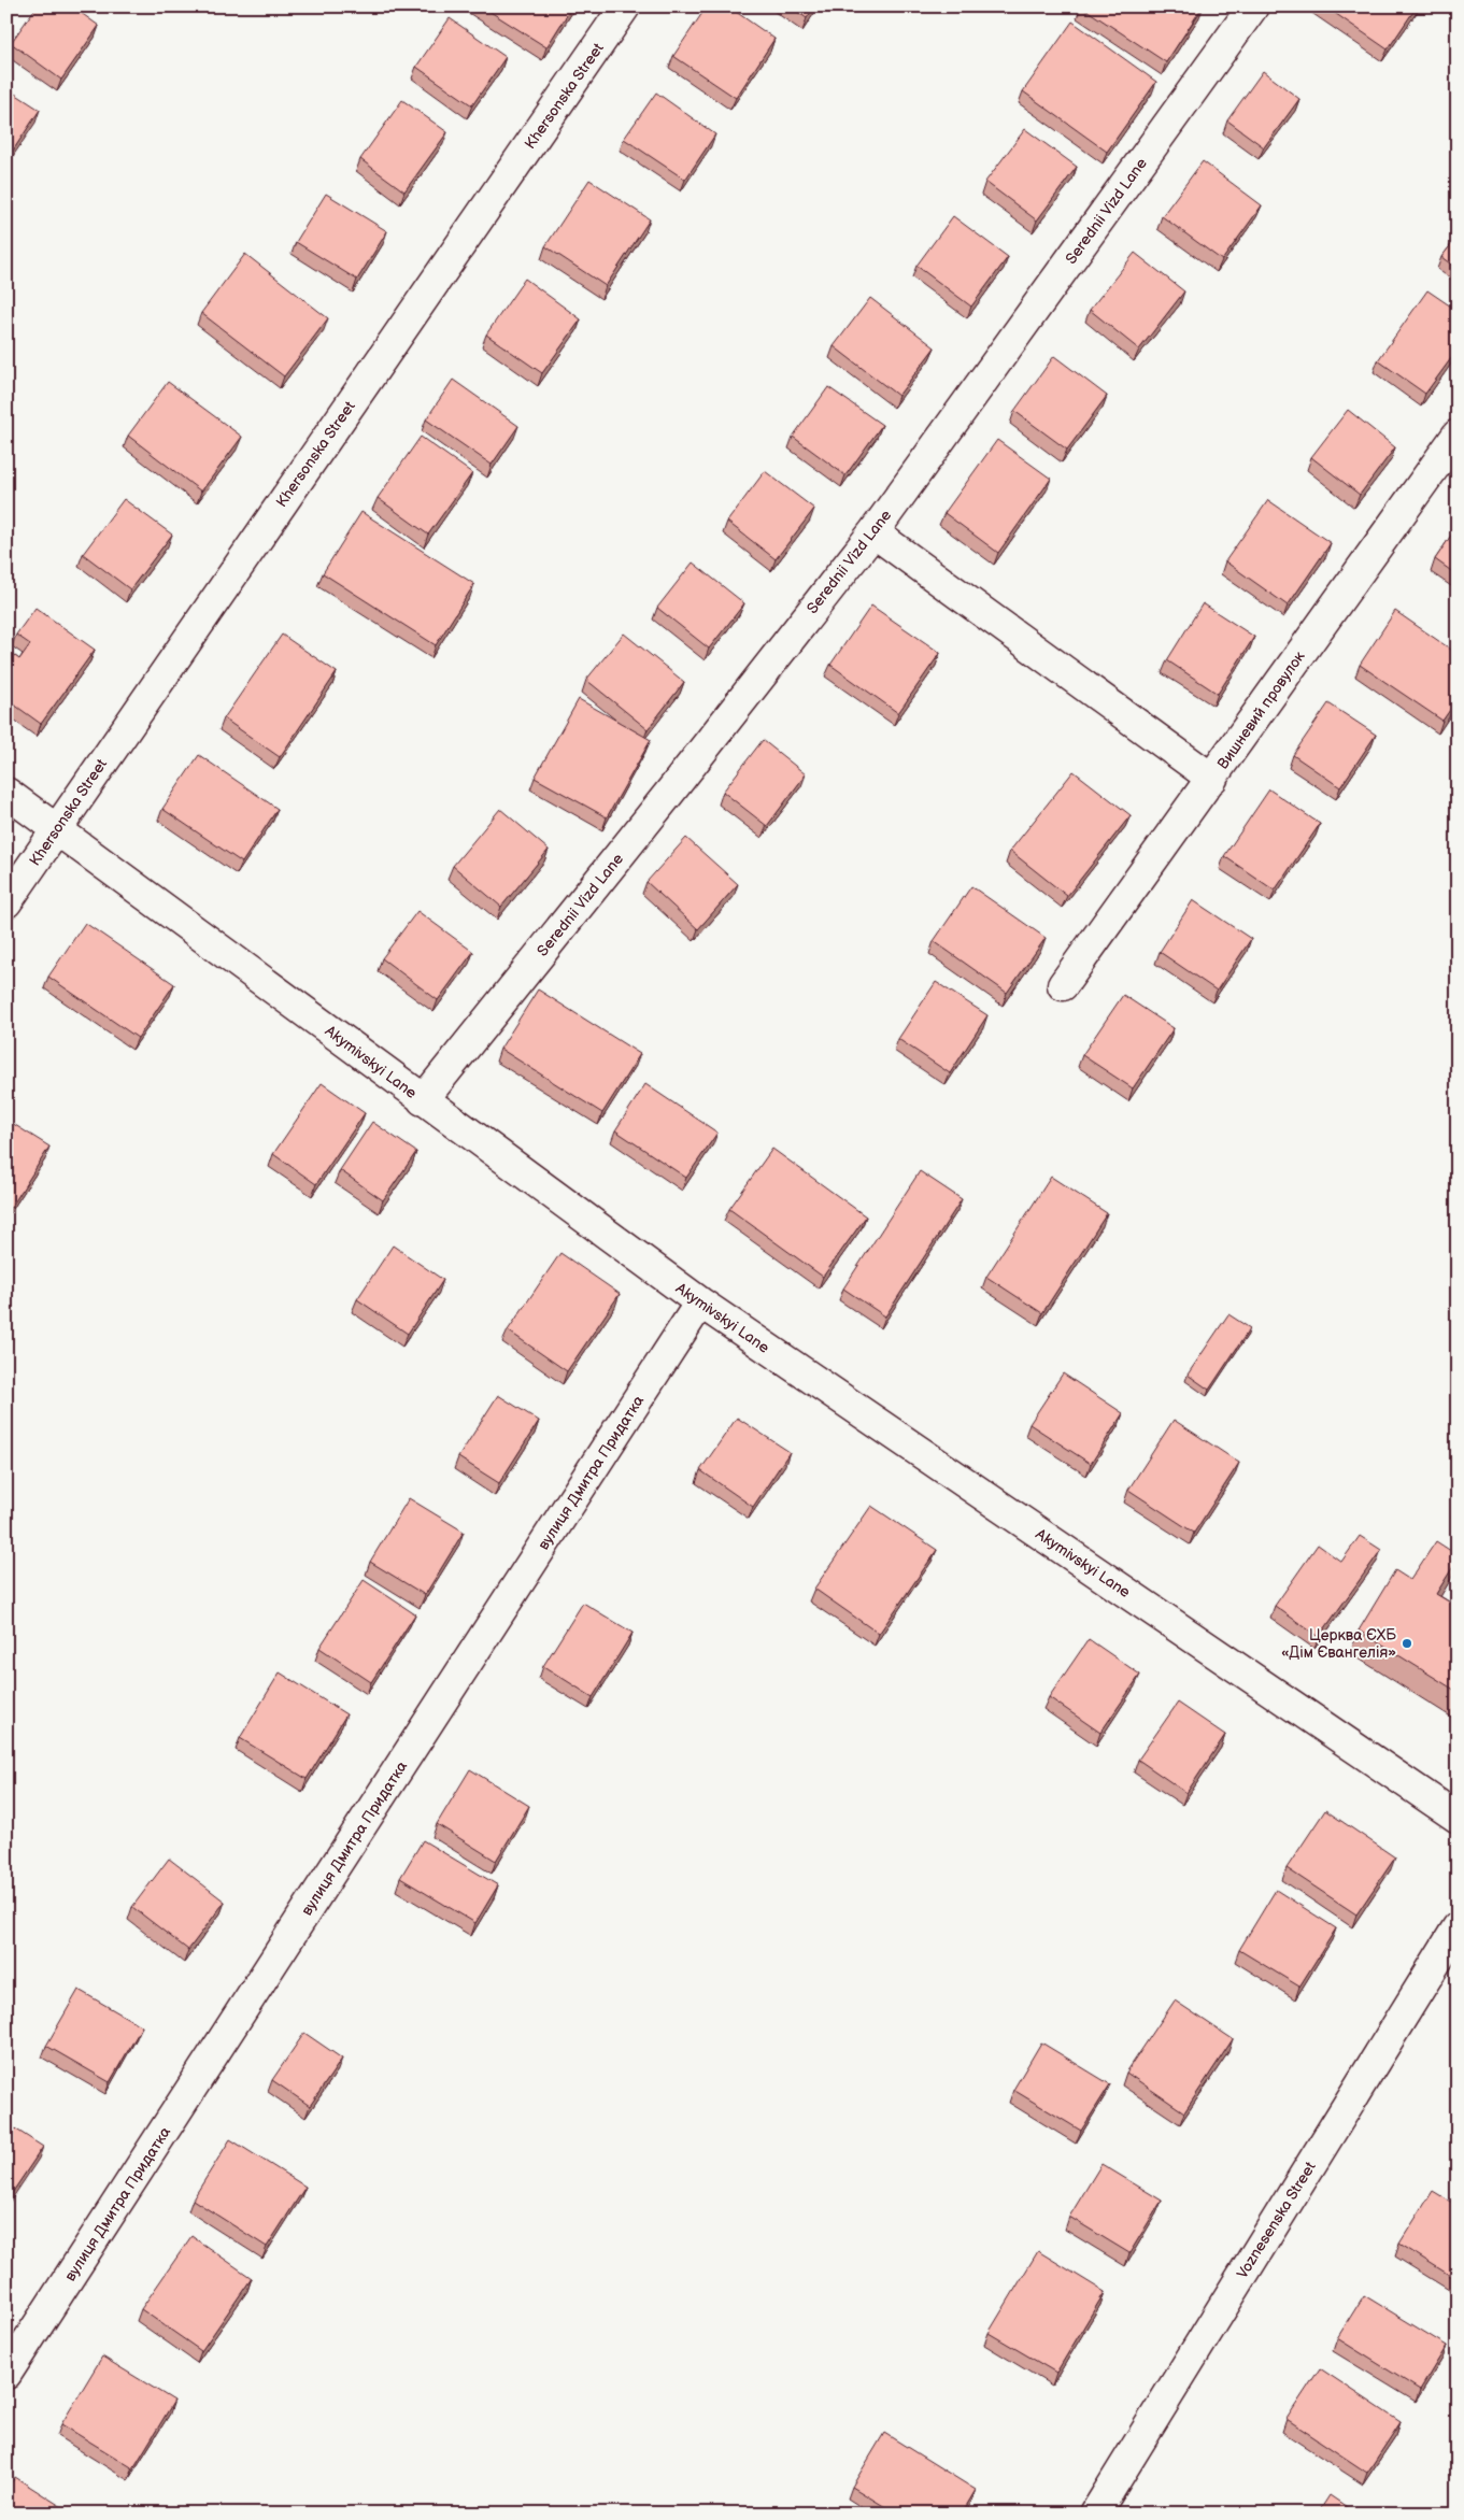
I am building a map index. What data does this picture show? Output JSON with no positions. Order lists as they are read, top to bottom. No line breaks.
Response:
{"streets":{"street":["Khersonska Street","Serednii Vizd Lane","Вишневий провулок","Akymivskyi Lane","вулиця Дмитра Придатка","Voznesenska Street"]},"crossings":[["Khersonska Street","Akymivskyi Lane"],["Serednii Vizd Lane","Akymivskyi Lane"],["Akymivskyi Lane","вулиця Дмитра Придатка"]],"places":["Церква ЄХБ «Дім Євангелія»"]}
